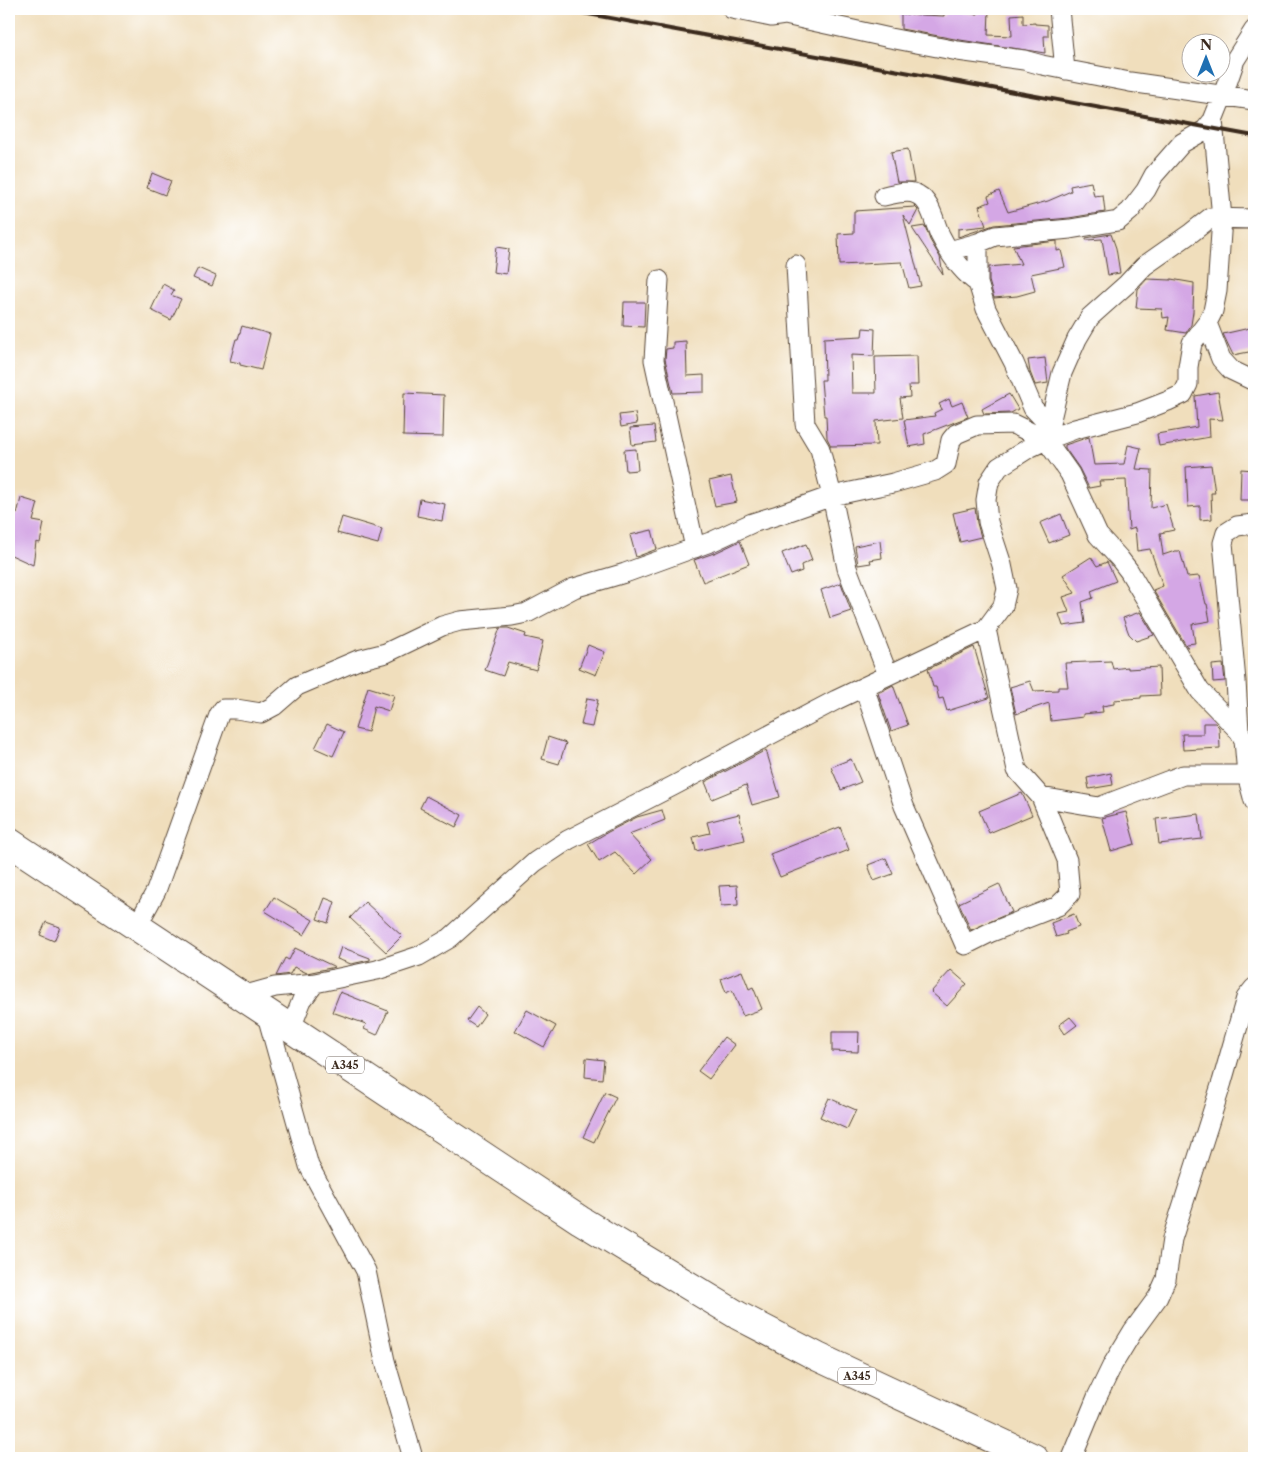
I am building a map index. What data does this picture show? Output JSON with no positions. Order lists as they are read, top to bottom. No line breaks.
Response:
{"streets":{"highway":["A345"]},"north":"top"}
